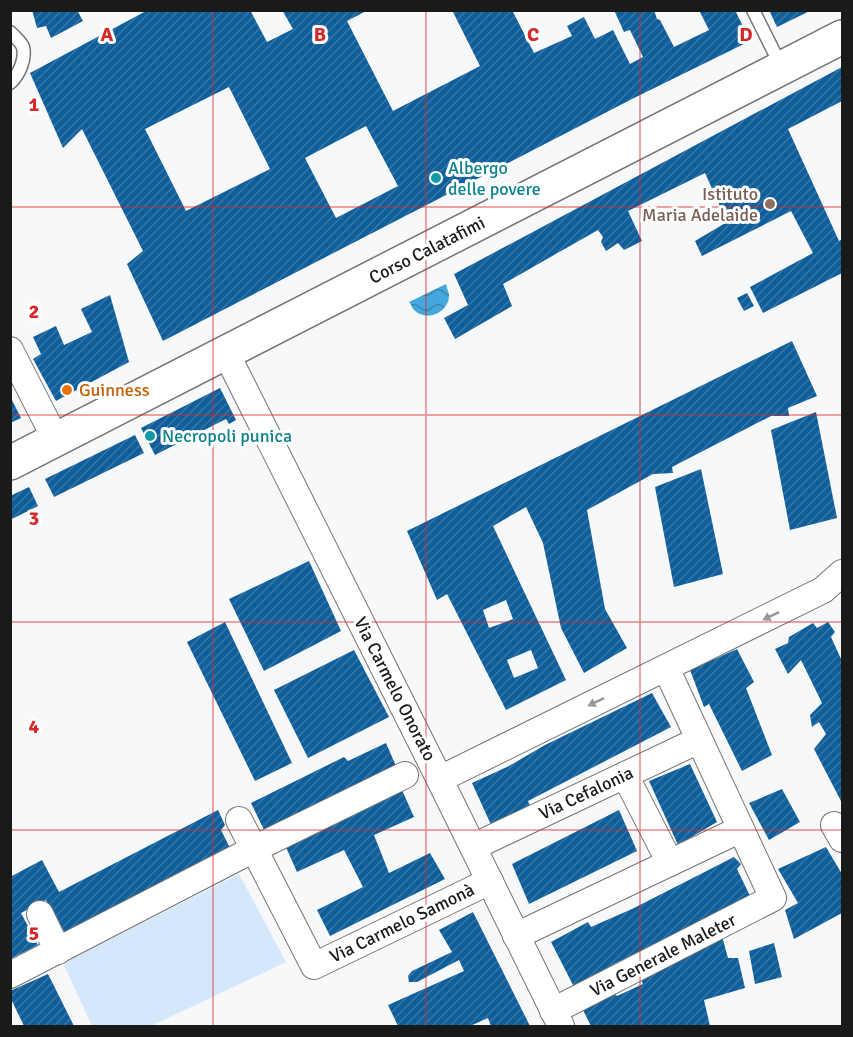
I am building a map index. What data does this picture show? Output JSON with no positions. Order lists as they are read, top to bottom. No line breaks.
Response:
{"streets":{"main road":["Corso Calatafimi"],"street":["Via Carmelo Onorato","Via Cefalonia","Via Carmelo Samonà","Via Generale Maleter"]},"crossings":[["Corso Calatafimi","Via Carmelo Onorato"],["Via Carmelo Onorato","Via Cefalonia"],["Via Carmelo Onorato","Via Carmelo Samonà"],["Via Carmelo Onorato","Via Generale Maleter"]],"places":["Albergo delle povere","Istituto Maria Adelaide","Guinness","Necropoli punica"],"grid":{"columns":["A","B","C","D"],"rows":["1","2","3","4","5"]}}
